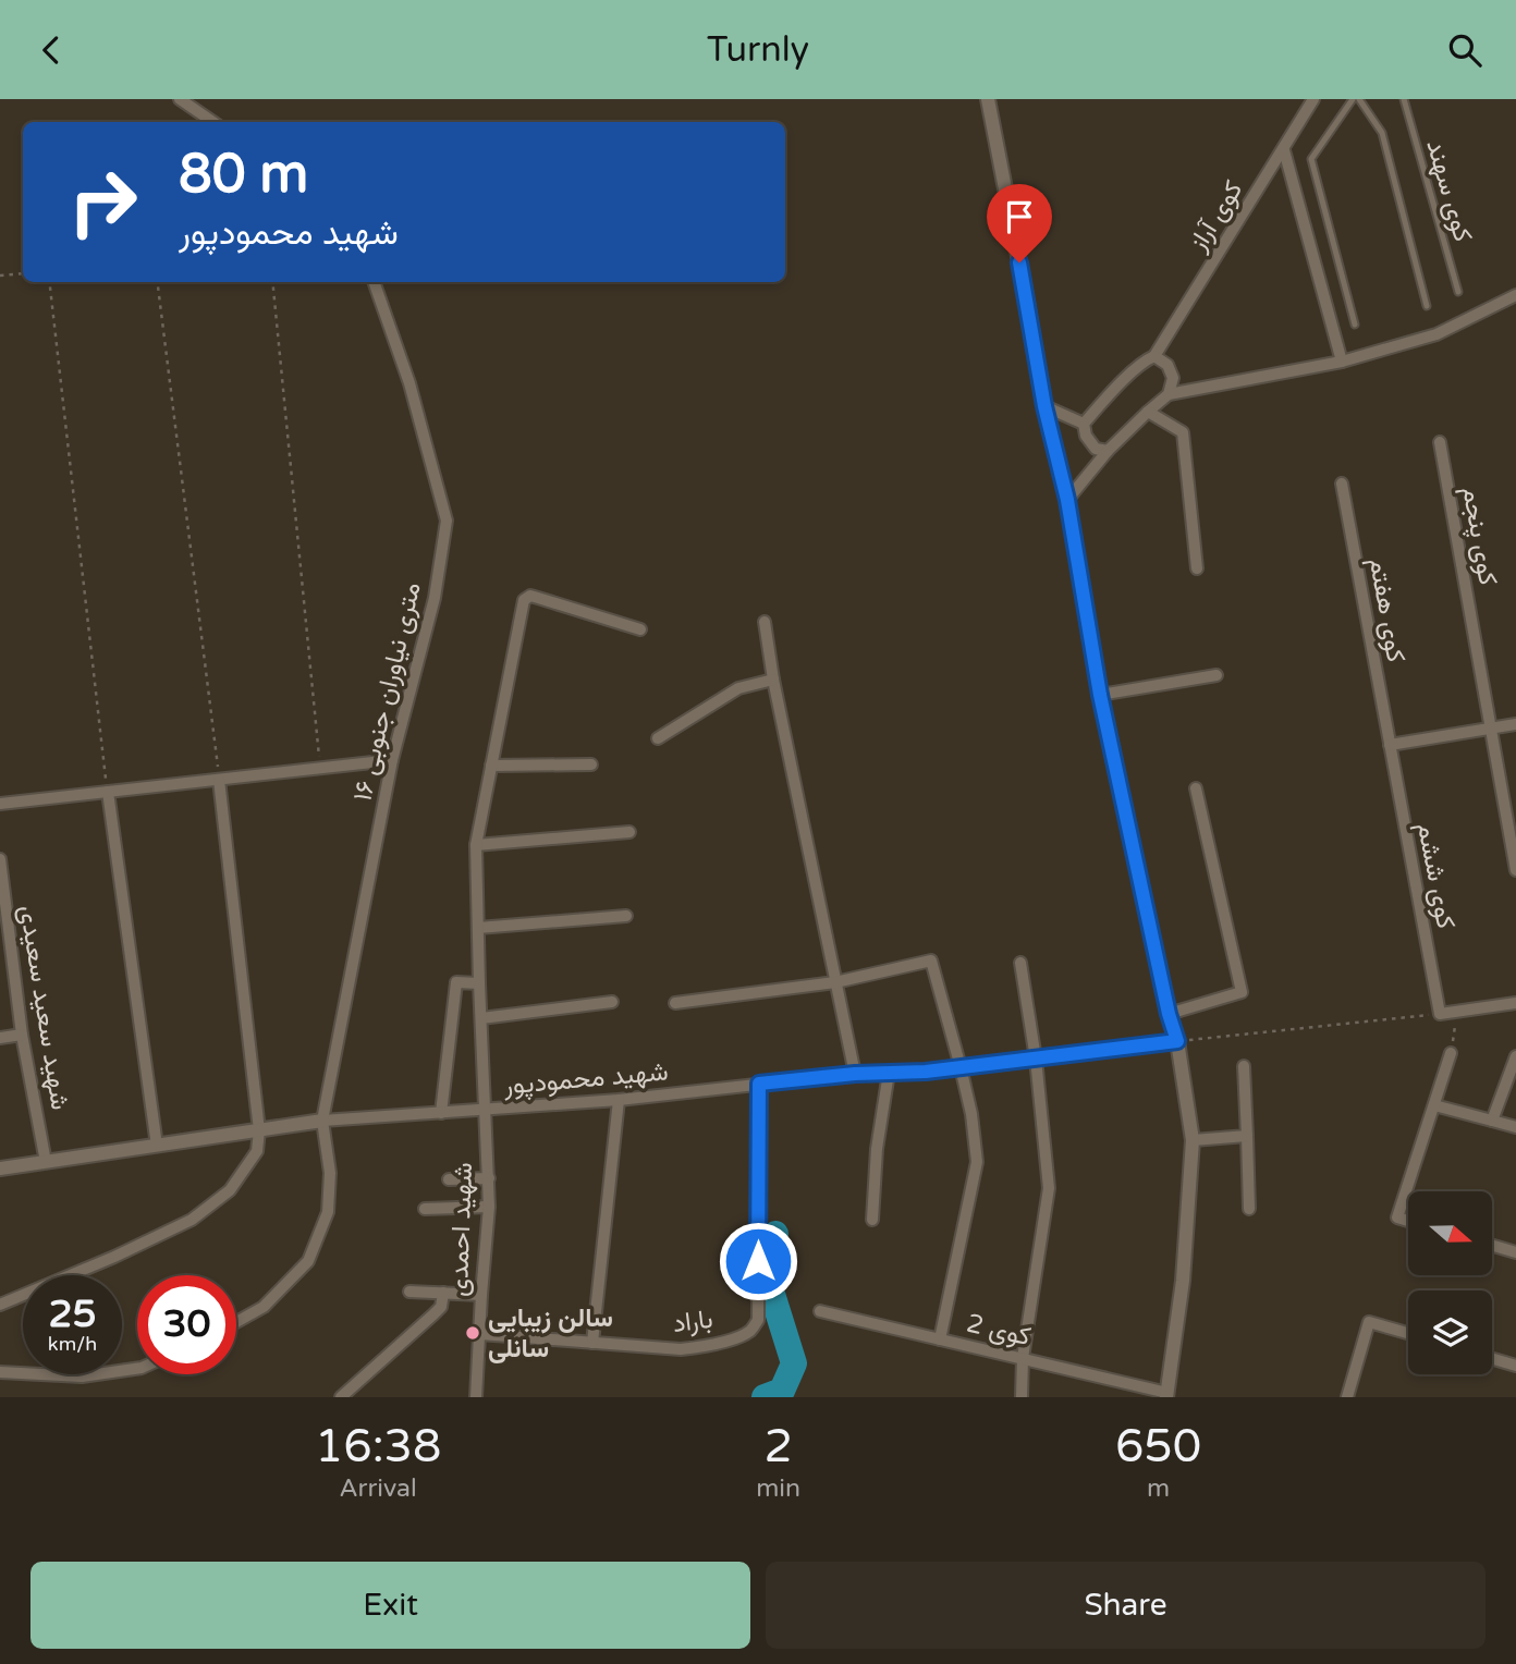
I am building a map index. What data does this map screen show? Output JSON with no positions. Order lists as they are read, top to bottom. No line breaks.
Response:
{"streets":{"street":["کوی آراز","کوی پنجم","کوی هفتم","۱۶ متری نیاوران جنوبی","کوی ششم","شهید سعید سعیدی","شهید محمودپور","شهید احمدی","باراد","کوی 2"],"lane":["کوی سهند"]},"crossings":[["کوی هفتم","کوی ششم"],["۱۶ متری نیاوران جنوبی","شهید محمودپور"],["شهید سعید سعیدی","شهید محمودپور"],["شهید محمودپور","شهید احمدی"],["شهید محمودپور","باراد"],["شهید احمدی","باراد"]],"places":["سالن زیبایی سانلی"],"north":"right","page":{"header":"Turnly","turn":["80 m","شهید محمودپور"],"speed":"25 km/h","limit":"30","eta":["16:38","Arrival","2","min","650","m"],"buttons":["Exit","Share"]}}
